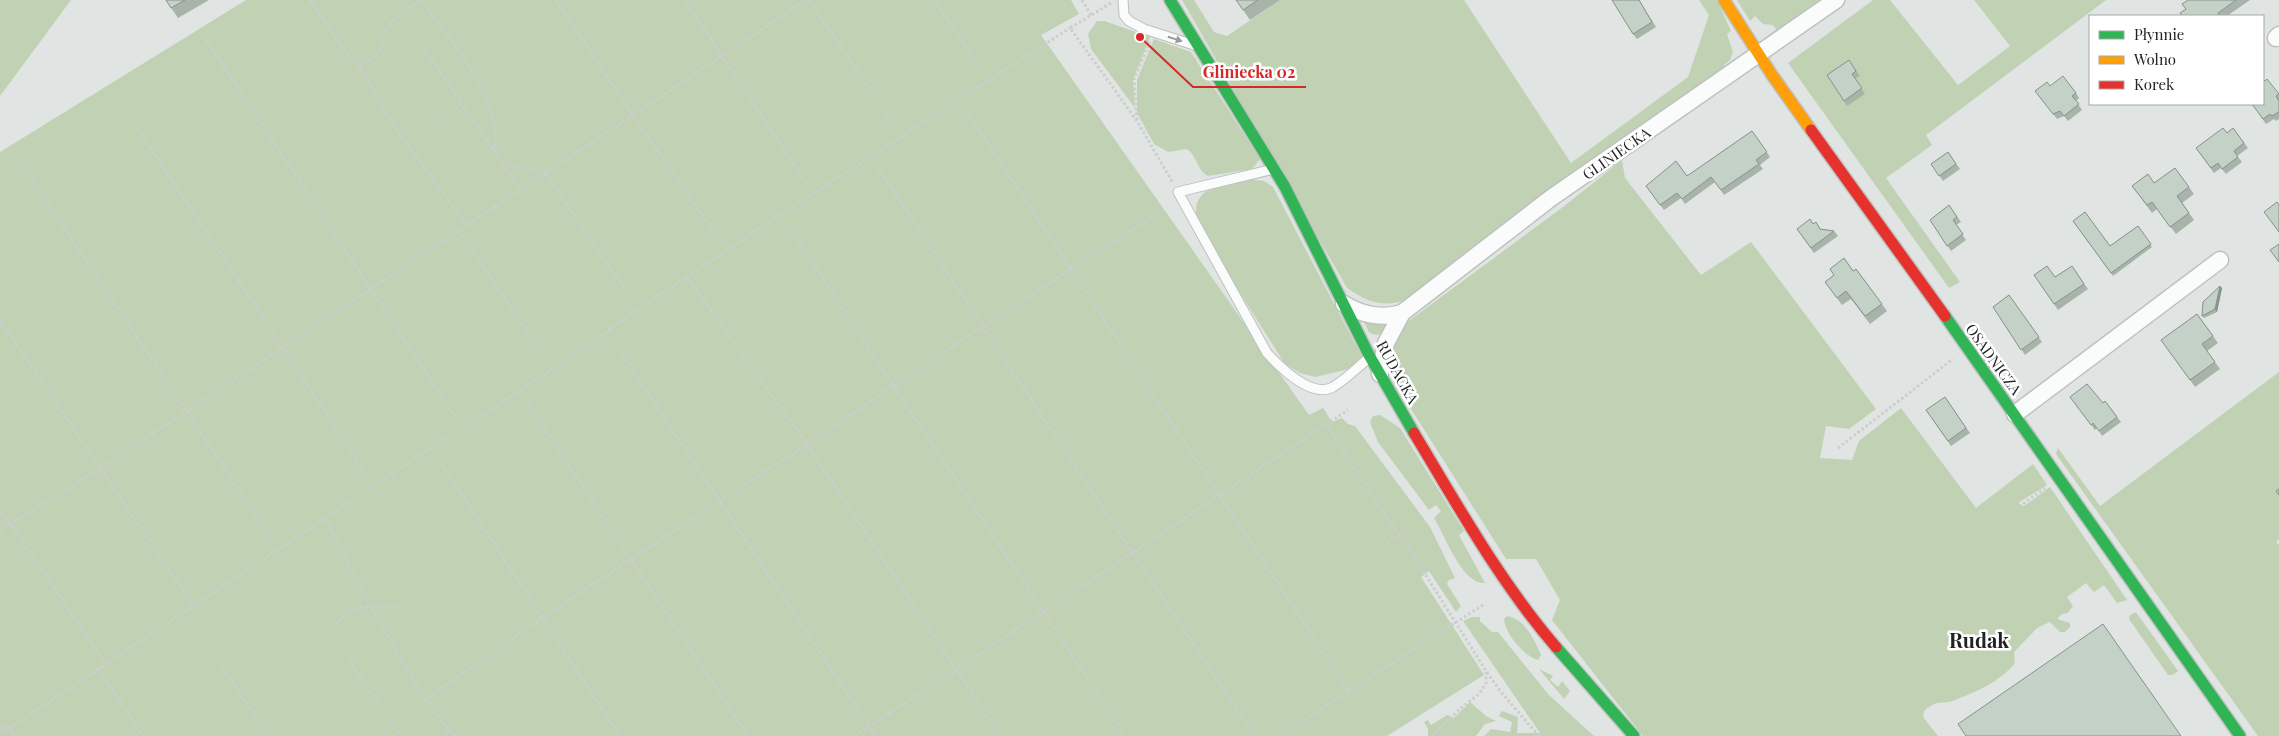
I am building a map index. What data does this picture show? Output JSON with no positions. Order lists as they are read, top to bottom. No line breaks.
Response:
{"streets":{"street":["GLINIECKA","OSADNICZA","RUDACKA"]},"crossings":[["GLINIECKA","OSADNICZA"],["GLINIECKA","RUDACKA"]],"districts":["Rudak"],"places":["Gliniecka 02"],"legend":["Płynnie","Wolno","Korek"]}
